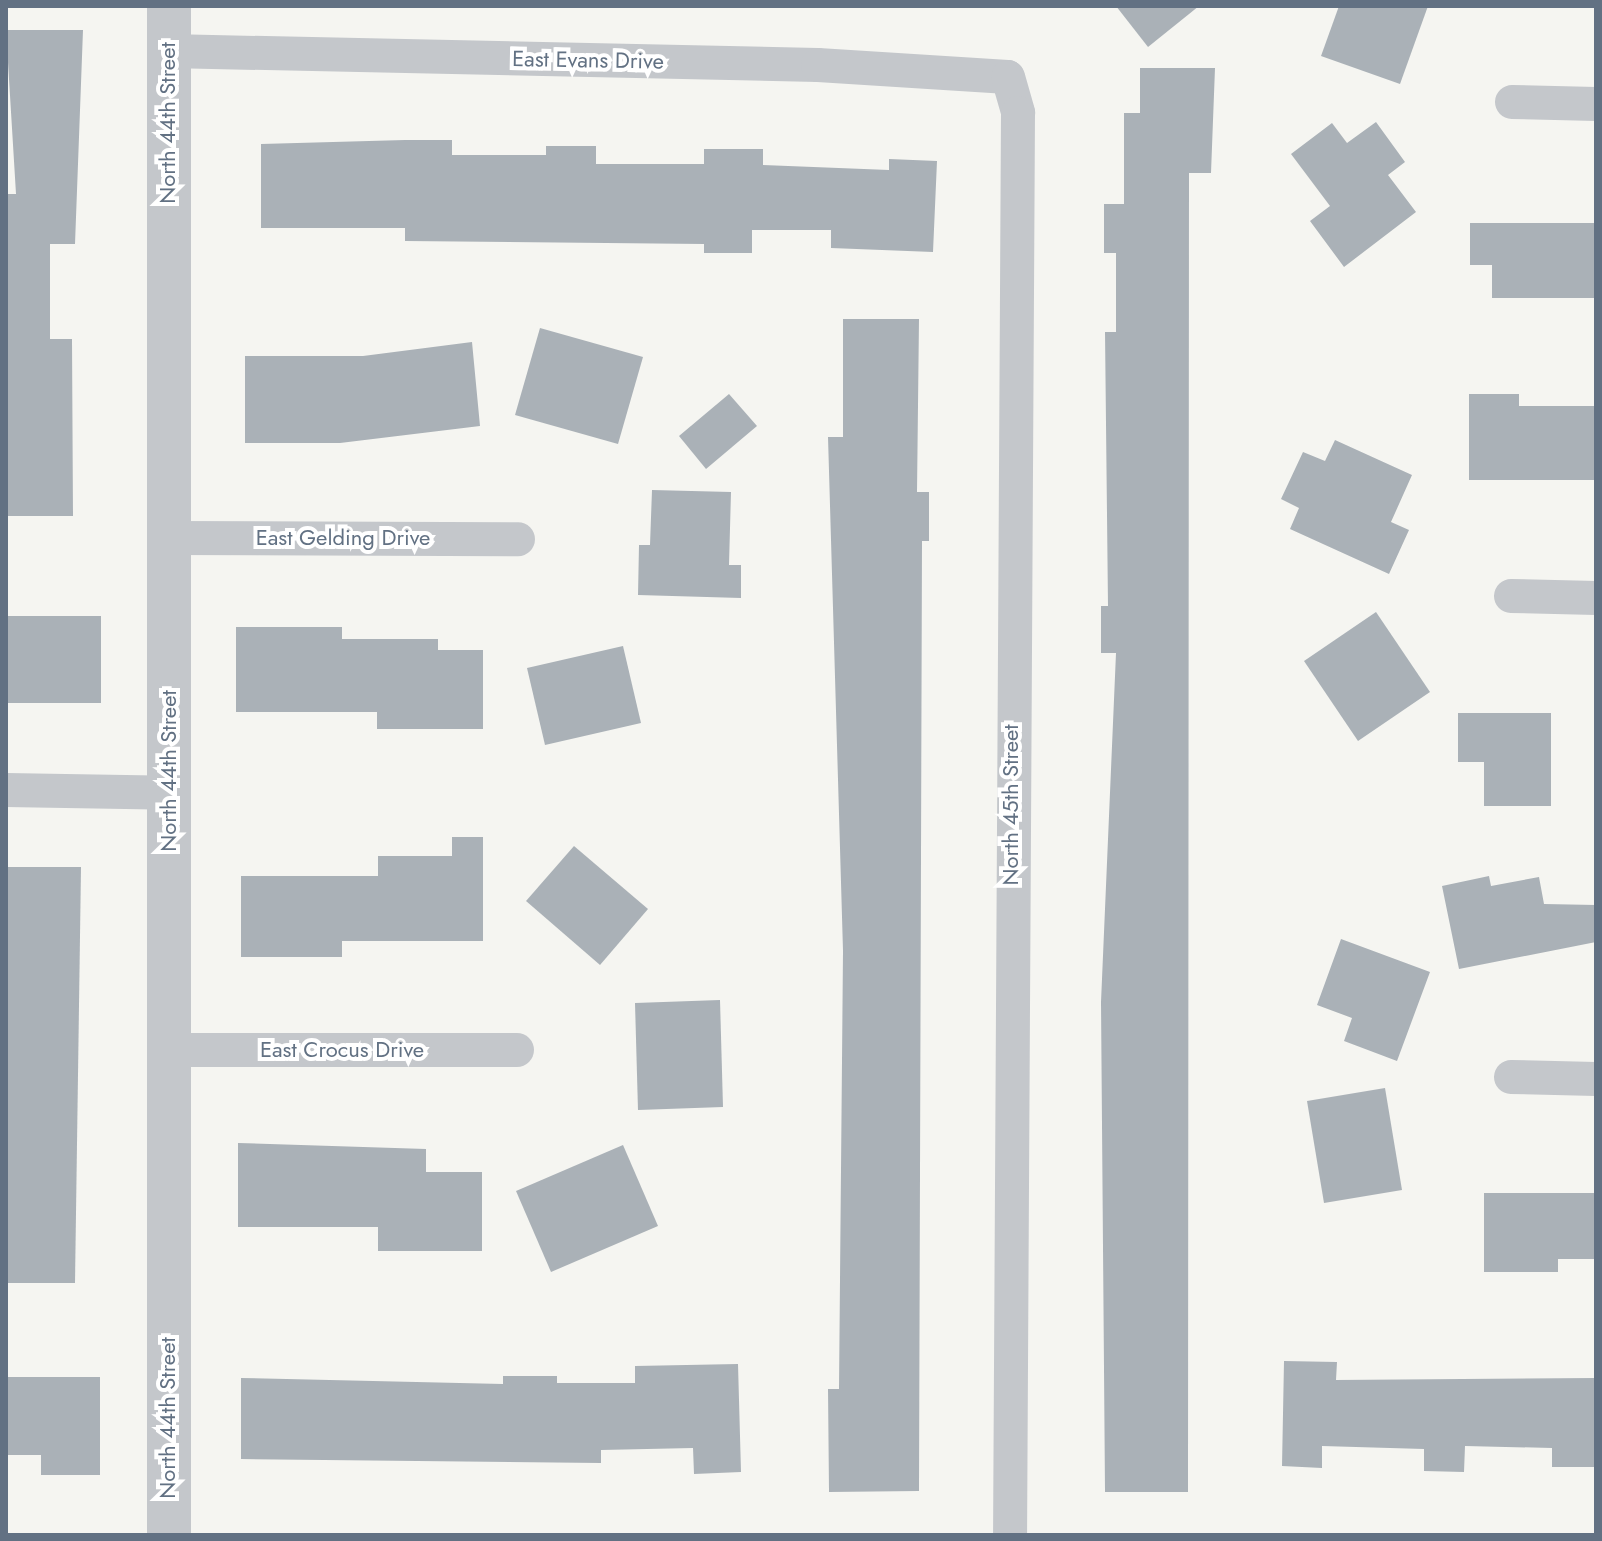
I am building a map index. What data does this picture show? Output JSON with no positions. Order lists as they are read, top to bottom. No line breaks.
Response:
{"streets":{"street":["East Evans Drive","North 44th Street","East Gelding Drive","North 45th Street","East Crocus Drive"]},"crossings":[["East Evans Drive","North 44th Street"],["East Evans Drive","North 45th Street"],["North 44th Street","East Gelding Drive"],["North 44th Street","East Crocus Drive"]]}
